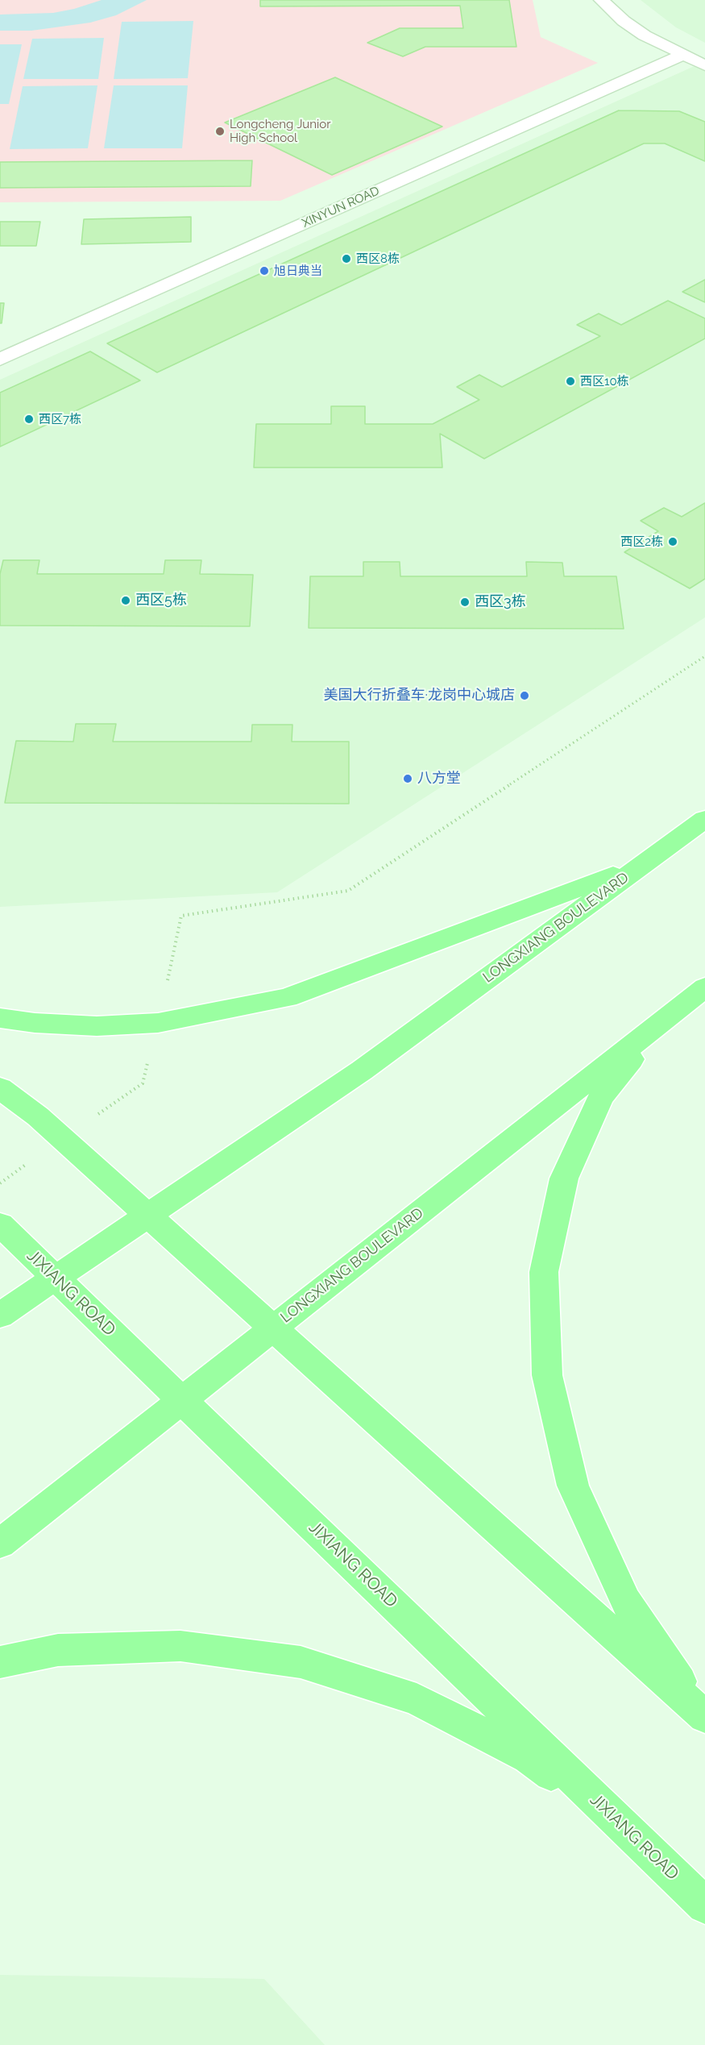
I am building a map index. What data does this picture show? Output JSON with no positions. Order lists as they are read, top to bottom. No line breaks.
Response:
{"streets":{"main road":["LONGXIANG BOULEVARD","JIXIANG ROAD"],"street":["XINYUN ROAD"]},"crossings":[["LONGXIANG BOULEVARD","JIXIANG ROAD"]],"places":["Longcheng Junior High School","西区8栋","旭日典当","西区10栋","西区7栋","西区2栋","西区5栋","西区3栋","美国大行折叠车·龙岗中心城店","八方堂"]}
